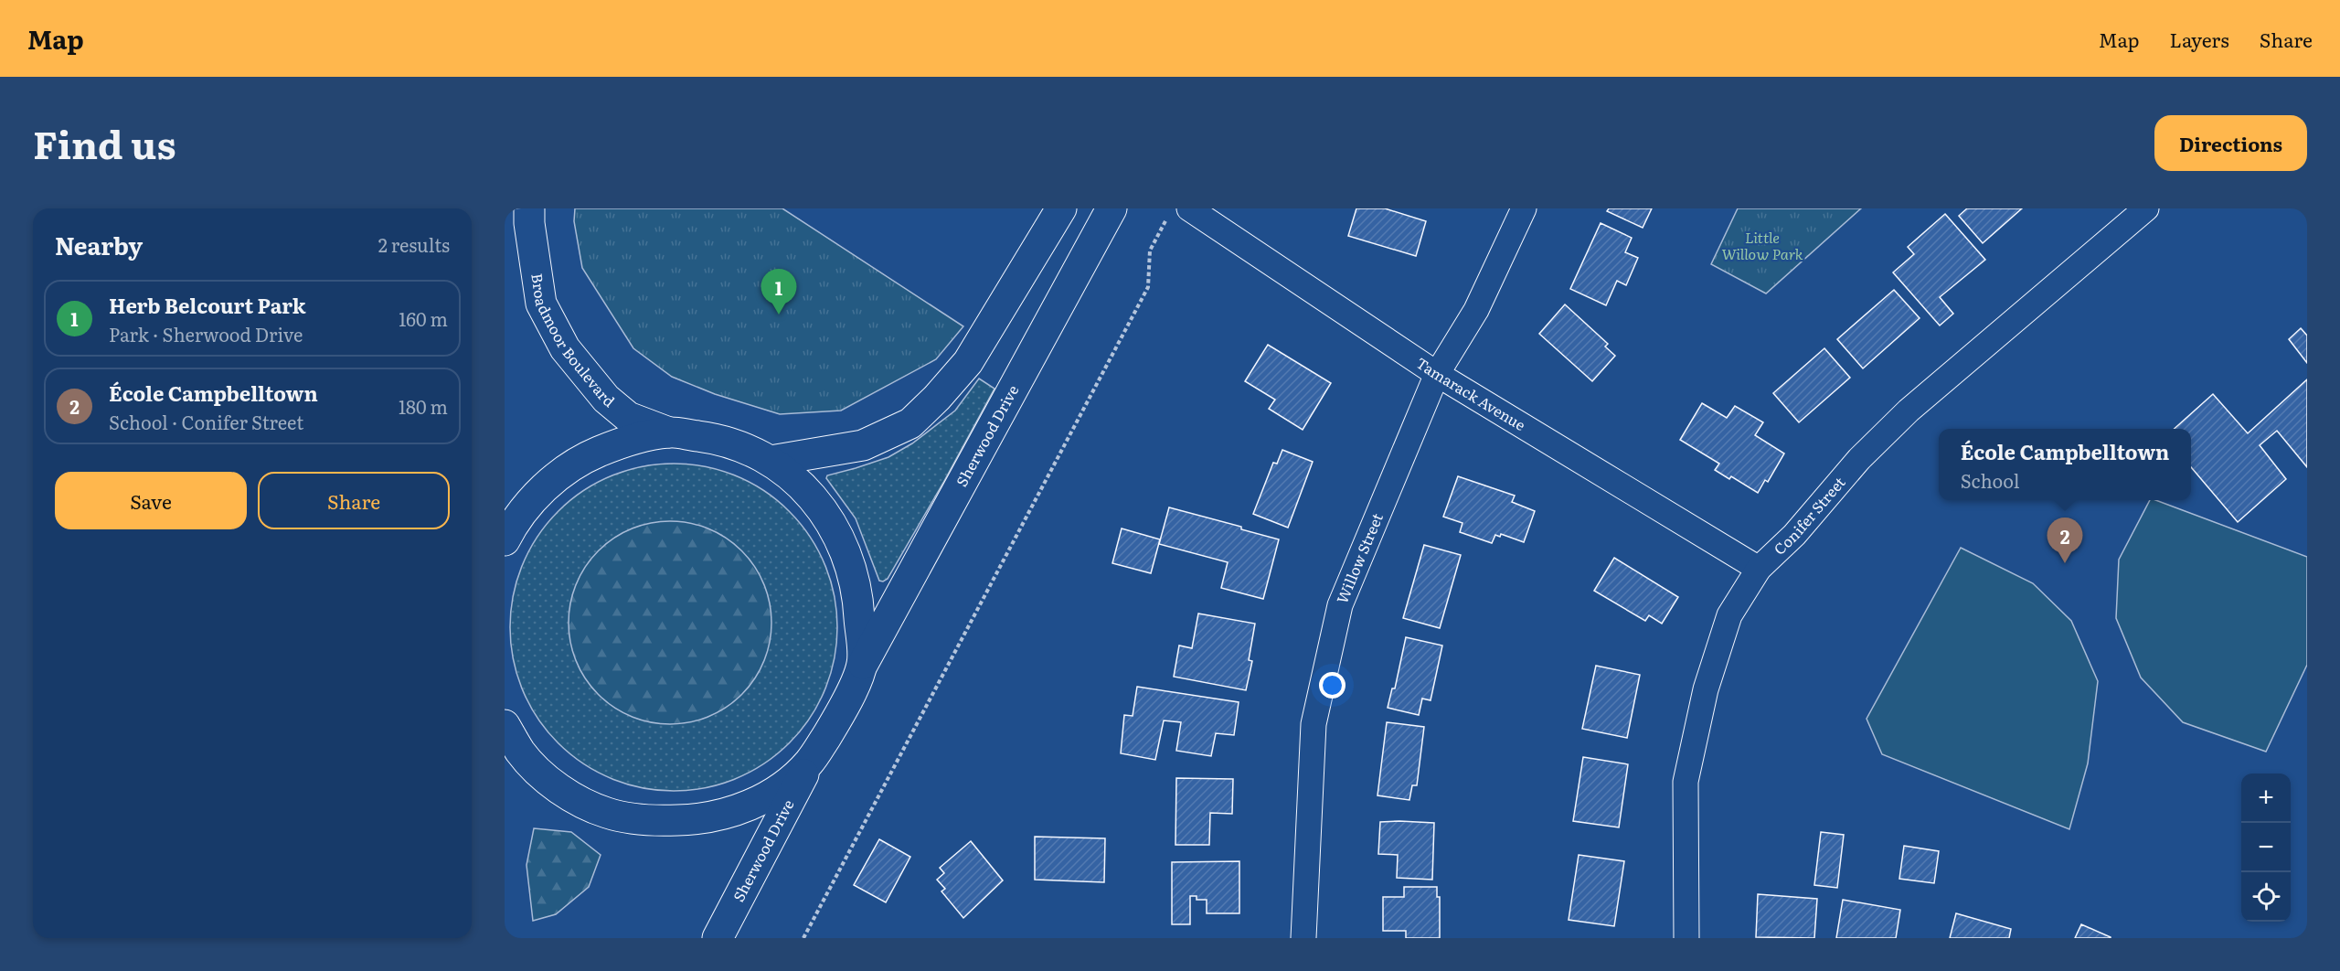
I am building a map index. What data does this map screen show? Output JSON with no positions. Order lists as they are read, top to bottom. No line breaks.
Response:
{"streets":{"main road":["Broadmoor Boulevard","Sherwood Drive"],"street":["Tamarack Avenue","Conifer Street","Willow Street"]},"crossings":[["Tamarack Avenue","Conifer Street"],["Tamarack Avenue","Willow Street"]],"parks":["Little Willow Park"],"page":{"header":"Map","nav":["Map","Layers","Share"],"title":"Find us","buttons":["Directions",["Save","Share"]],"heading":["Nearby","2 results"],"pins":["1","2"],"list":[{"mark":"1","name":"Herb Belcourt Park","note":"Park · Sherwood Drive","value":"160 m"},{"mark":"2","name":"École Campbelltown","note":"School · Conifer Street","value":"180 m"}],"popup":["École Campbelltown","School"],"map_buttons":["+","−"]}}
